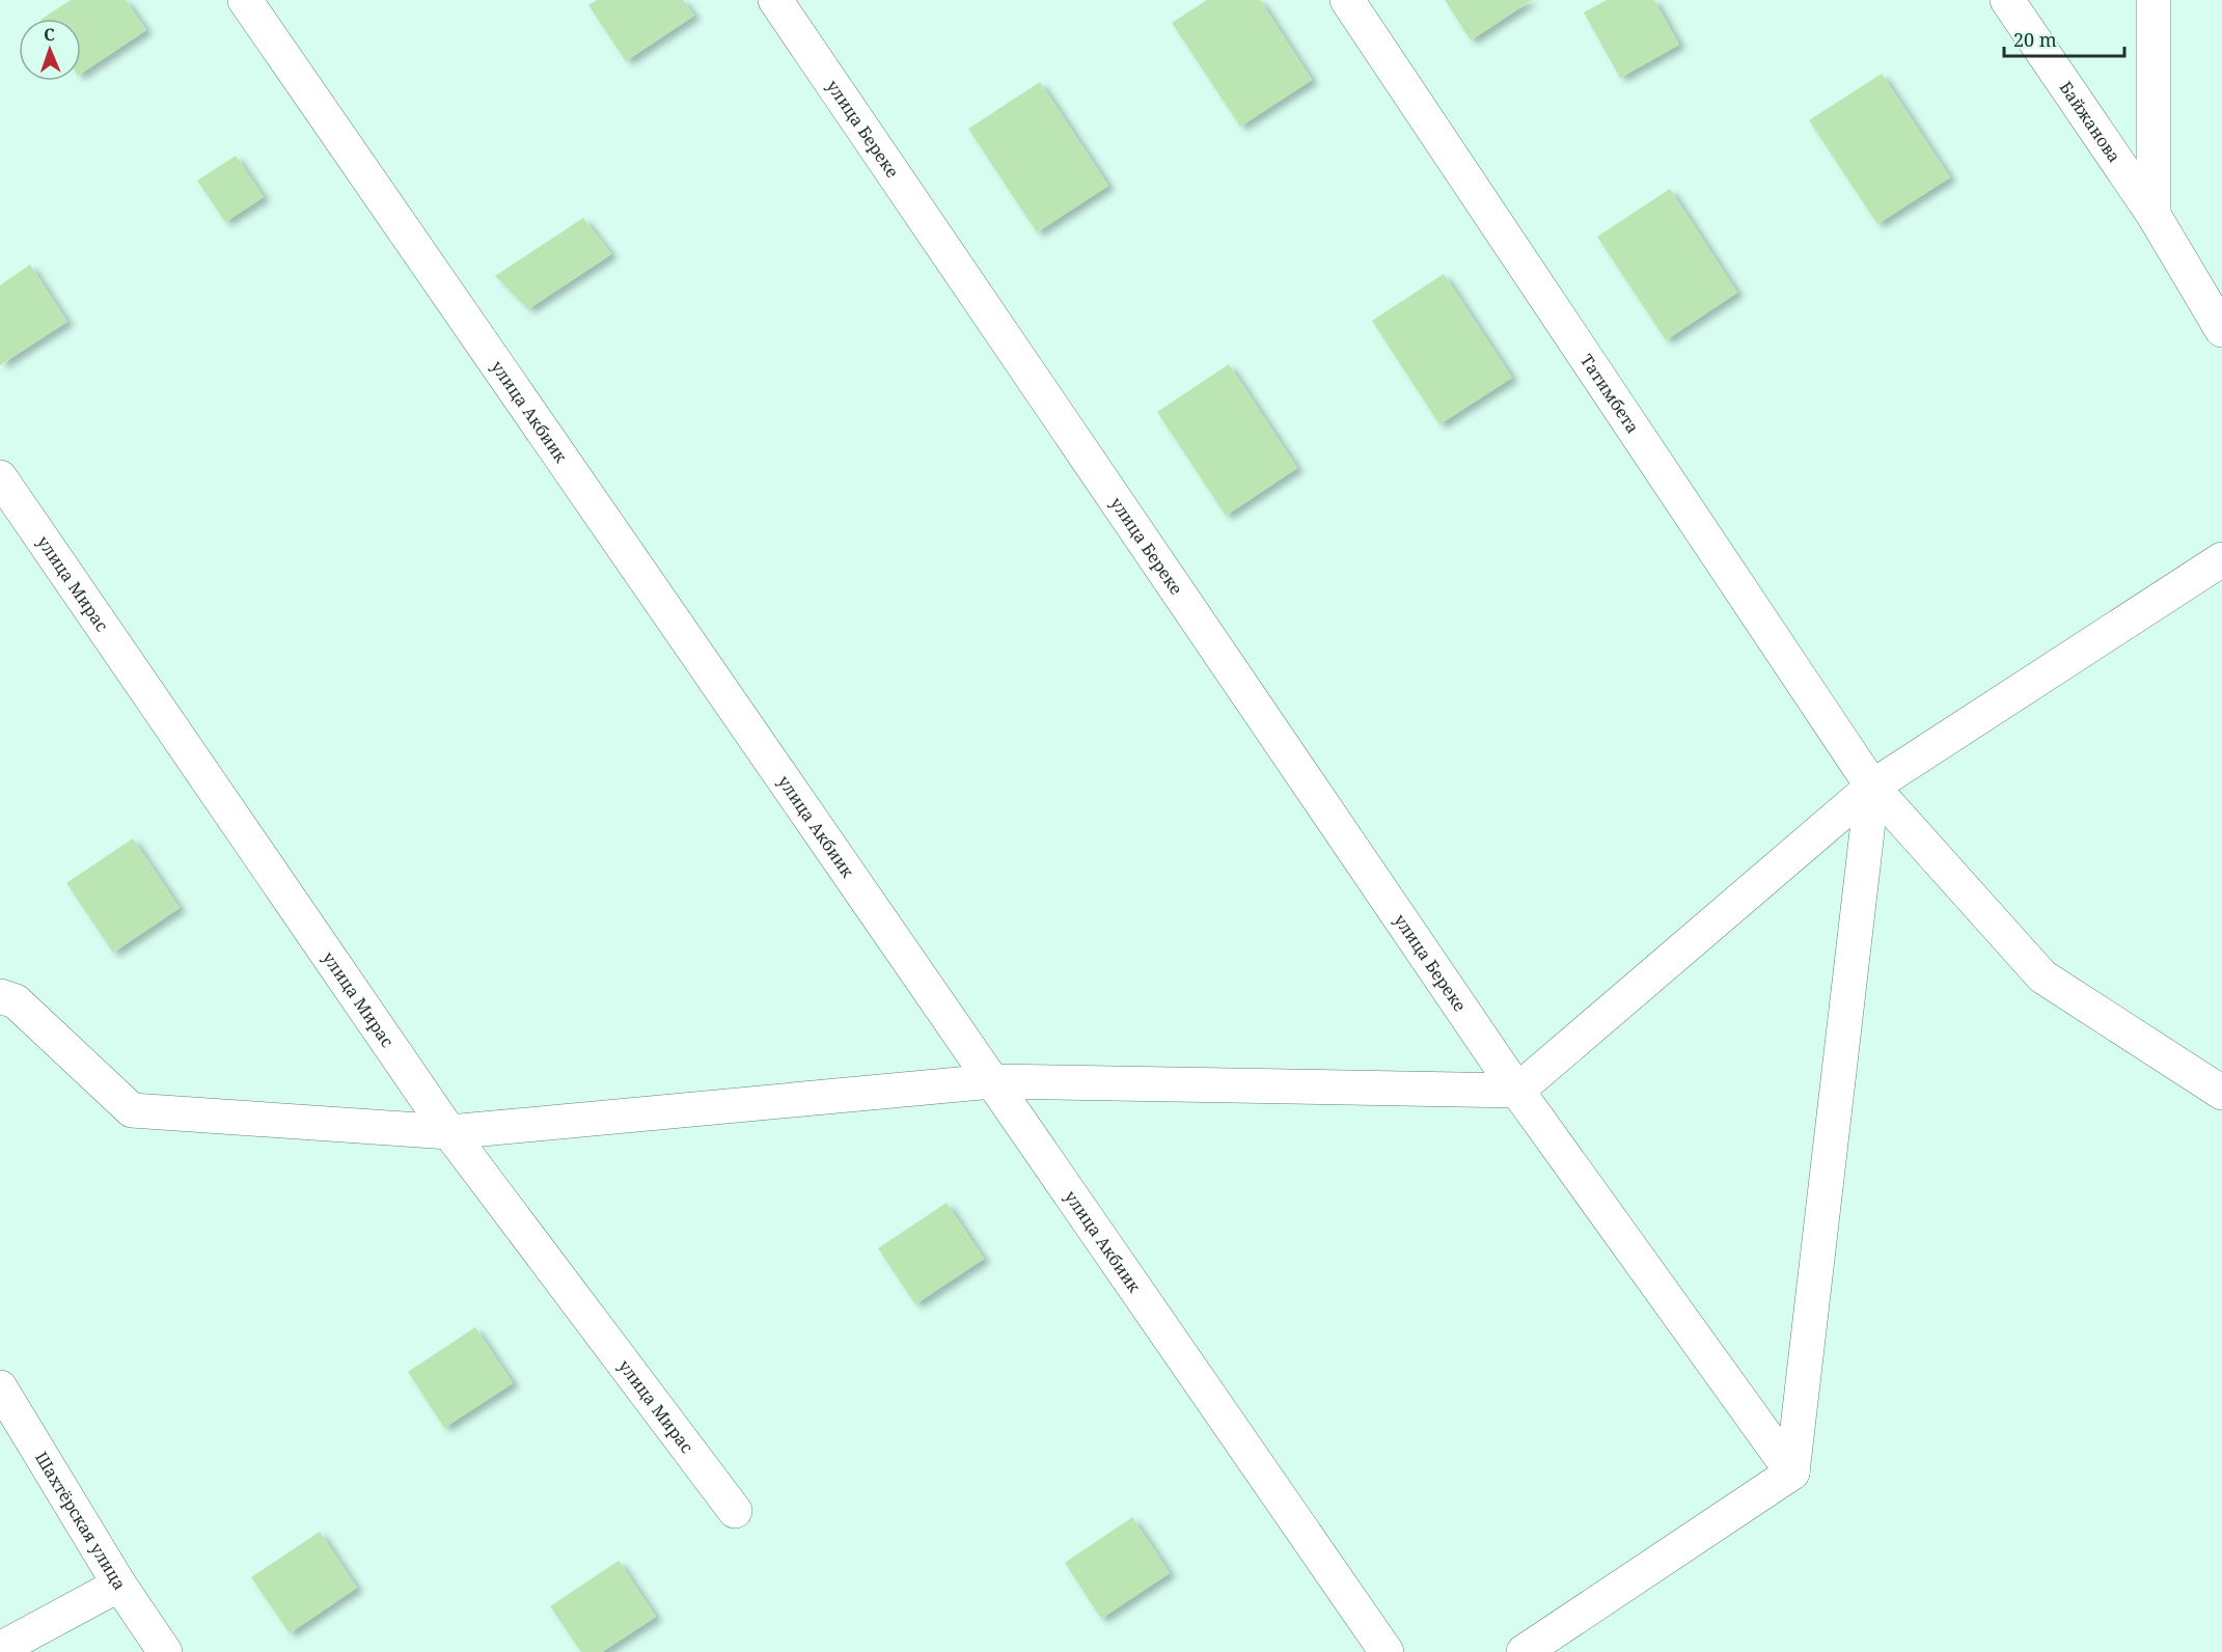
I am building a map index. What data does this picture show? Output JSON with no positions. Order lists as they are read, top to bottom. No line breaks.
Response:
{"streets":{"street":["Байжанова","улица Береке","Татимбета","улица Акбиик","улица Мирас","Шахтёрская улица"]},"scale_bar":"20 m","north":"top"}
